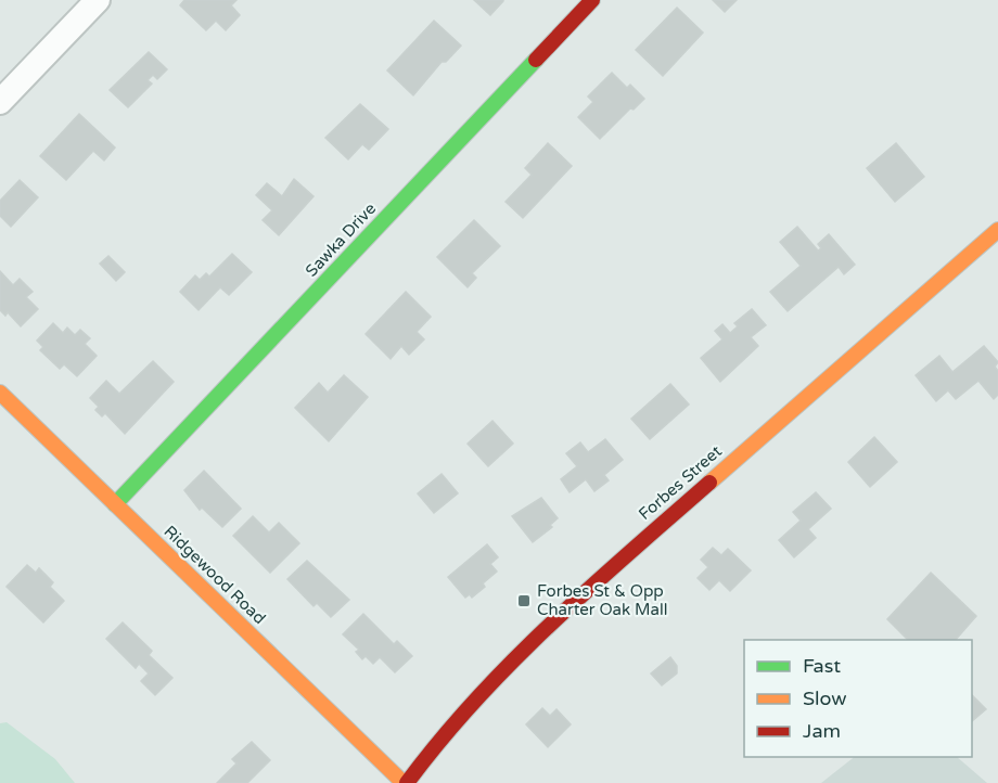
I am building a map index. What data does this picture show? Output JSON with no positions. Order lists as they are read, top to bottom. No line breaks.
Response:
{"streets":{"street":["Sawka Drive","Forbes Street","Ridgewood Road"]},"crossings":[["Sawka Drive","Ridgewood Road"],["Forbes Street","Ridgewood Road"]],"places":{"transit":["Forbes St & Opp Charter Oak Mall"]},"legend":["Fast","Slow","Jam"]}
